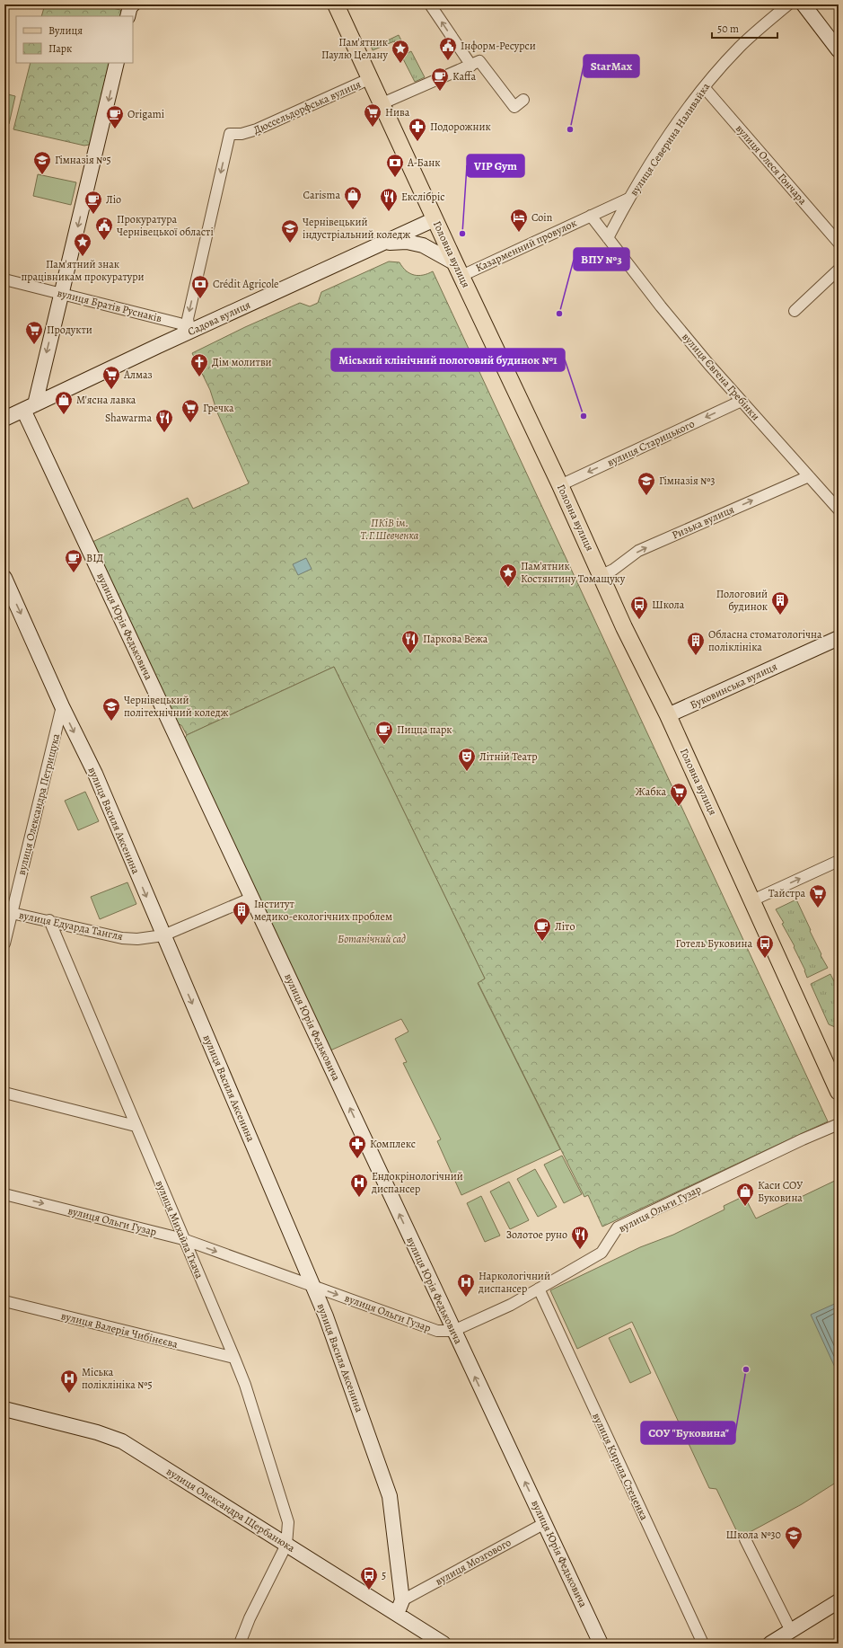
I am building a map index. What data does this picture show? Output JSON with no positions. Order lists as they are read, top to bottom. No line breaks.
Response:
{"streets":{"main road":["Головна вулиця"],"street":["Дюссельдорфська вулиця","вулиця Северина Наливайка","вулиця Олеся Гончара","Казарменний провулок","вулиця Братів Руснаків","Садова вулиця","вулиця Євгена Гребінки","вулиця Старицького","Ризька вулиця","вулиця Юрія Федьковича","Буковинська вулиця","вулиця Олександра Петрищука","вулиця Василя Аксенина","вулиця Едуарда Тангля","вулиця Ольги Гузар","вулиця Михайла Ткача","вулиця Валерія Чибінєєва","вулиця Кирила Стеценка","вулиця Олександра Щербанюка","вулиця Мозгового"]},"crossings":[["Дюссельдорфська вулиця","Головна вулиця"],["Дюссельдорфська вулиця","вулиця Братів Руснаків"],["Дюссельдорфська вулиця","Садова вулиця"],["вулиця Северина Наливайка","вулиця Олеся Гончара"],["вулиця Северина Наливайка","Казарменний провулок"],["вулиця Северина Наливайка","вулиця Євгена Гребінки"],["Казарменний провулок","Головна вулиця"],["Казарменний провулок","вулиця Євгена Гребінки"],["Головна вулиця","Садова вулиця"],["Головна вулиця","вулиця Старицького"],["Головна вулиця","Ризька вулиця"],["Головна вулиця","Буковинська вулиця"],["вулиця Братів Руснаків","Садова вулиця"],["Садова вулиця","вулиця Юрія Федьковича"],["вулиця Євгена Гребінки","вулиця Старицького"],["вулиця Євгена Гребінки","Ризька вулиця"],["вулиця Юрія Федьковича","вулиця Едуарда Тангля"],["вулиця Юрія Федьковича","вулиця Ольги Гузар"],["вулиця Юрія Федьковича","вулиця Мозгового"],["вулиця Олександра Петрищука","вулиця Василя Аксенина"],["вулиця Олександра Петрищука","вулиця Едуарда Тангля"],["вулиця Василя Аксенина","вулиця Едуарда Тангля"],["вулиця Василя Аксенина","вулиця Ольги Гузар"],["вулиця Василя Аксенина","вулиця Олександра Щербанюка"],["вулиця Василя Аксенина","вулиця Мозгового"],["вулиця Едуарда Тангля","вулиця Михайла Ткача"],["вулиця Ольги Гузар","вулиця Михайла Ткача"],["вулиця Ольги Гузар","вулиця Кирила Стеценка"],["вулиця Михайла Ткача","вулиця Валерія Чибінєєва"],["вулиця Михайла Ткача","вулиця Олександра Щербанюка"],["вулиця Олександра Щербанюка","вулиця Мозгового"]],"one_way":["Дюссельдорфська вулиця","вулиця Старицького","Ризька вулиця","вулиця Юрія Федьковича","вулиця Василя Аксенина","вулиця Ольги Гузар"],"parks":["ПКіВ ім. Т.Г.Шевченка","Ботанічний сад"],"places":{"public building":["Інформ-Ресурси","Прокуратура Чернівецької області"],"place":["Пам'ятник Паулю Целану","Пам'ятний знак працівникам прокуратури","Пам'ятник Костянтину Томащуку"],"cafe":["Kaffa","Origami","Ліо","ВІД","Пицца парк","Літо"],"supermarket":["Нива","Продукти","Алмаз","Гречка","Жабка","Тайстра"],"other":["StarMax","VIP Gym","ВПУ №3","Міський клінічний пологовий будинок №1","СОУ \"Буковина\""],"pharmacy":["Подорожник","Комплекс"],"school or university":["Гімназія №5","Чернівецький індустріальний коледж","Гімназія №3","Чернівецький політехнічний коледж","Школа №30"],"bank":["А-Банк","Crédit Agricole"],"shop":["Carisma","М'ясна лавка","Каси СОУ Буковина"],"restaurant":["Екслібріс","Shawarma","Паркова Вежа","Золотое руно"],"hotel":["Coin"],"church":["Дім молитви"],"building":["Пологовий будинок","Обласна стоматологічна поліклініка","Інститут медико-екологічних проблем"],"bus stop":["Школа","Готель Буковина","5"],"theatre":["Літній Театр"],"hospital":["Ендокрінологічний диспансер","Наркологічний диспансер","Міська поліклініка №5"]},"legend":["Вулиця","Парк"],"scale_bar":"50 m"}
